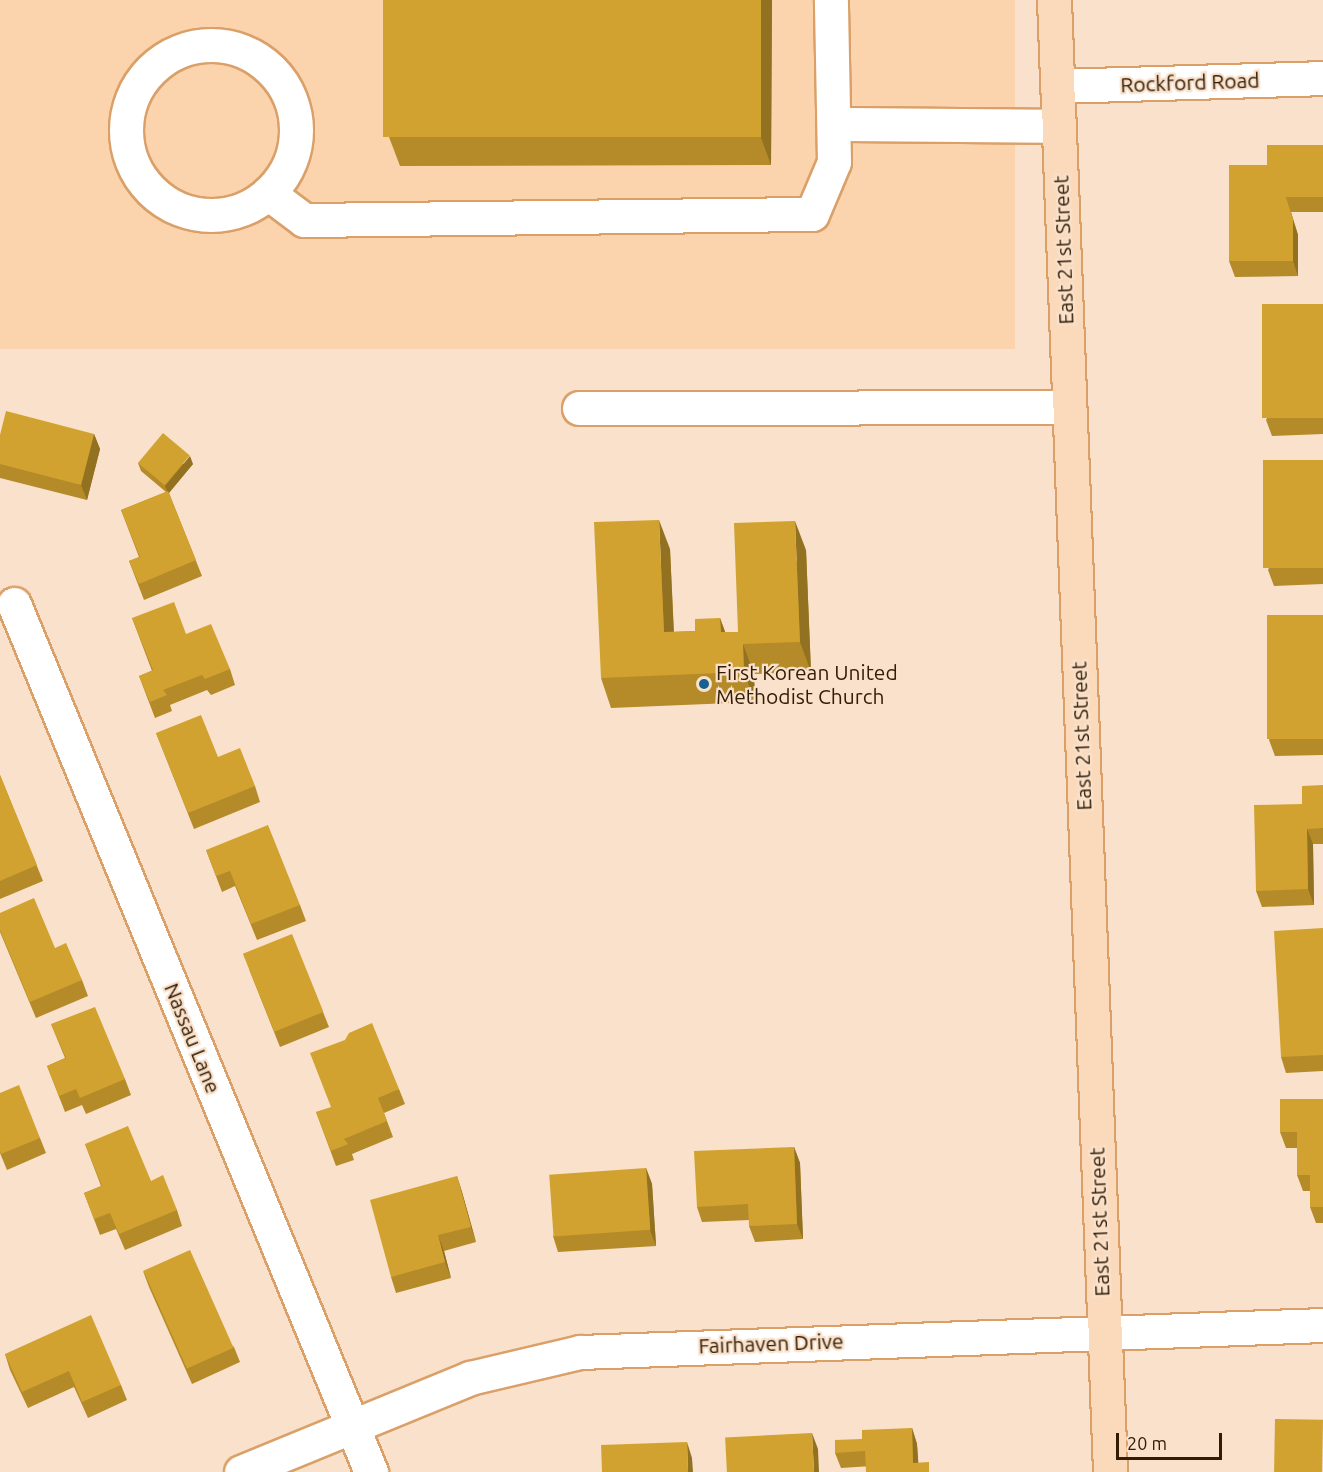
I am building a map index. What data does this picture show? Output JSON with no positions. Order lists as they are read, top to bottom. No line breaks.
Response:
{"streets":{"main road":["East 21st Street"],"street":["Rockford Road","Nassau Lane","Fairhaven Drive"]},"crossings":[["Rockford Road","East 21st Street"],["East 21st Street","Fairhaven Drive"],["Nassau Lane","Fairhaven Drive"]],"places":["First Korean United Methodist Church"],"scale_bar":"20 m"}
